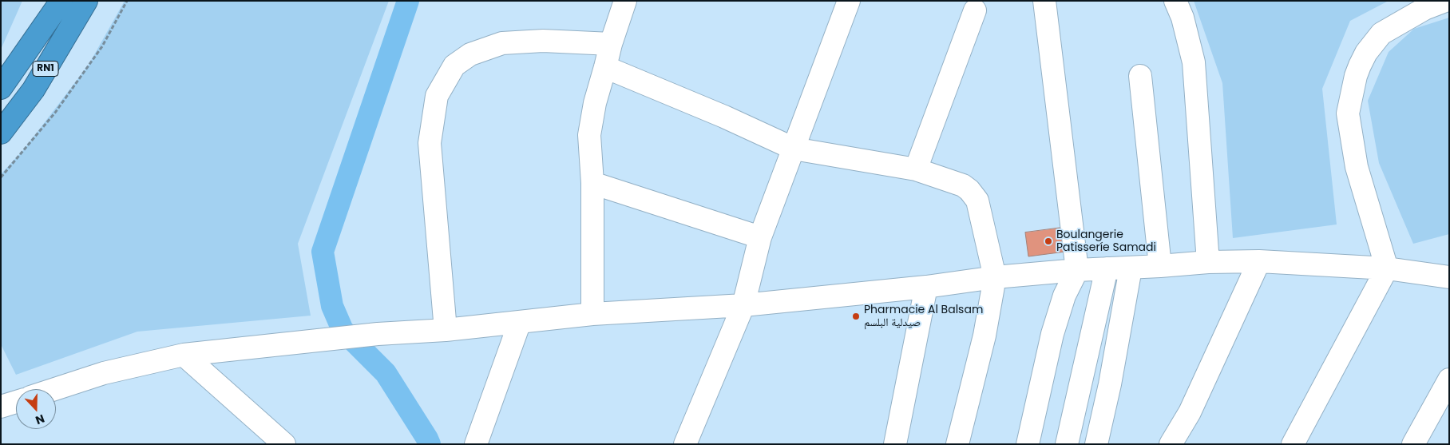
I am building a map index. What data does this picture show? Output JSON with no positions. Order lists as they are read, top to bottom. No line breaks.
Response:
{"streets":{"highway":["RN1"]},"places":["Boulangerie Patisseríe Samadi","Pharmacie Al Balsam صيدلية البلسم"],"north":"bottom"}
